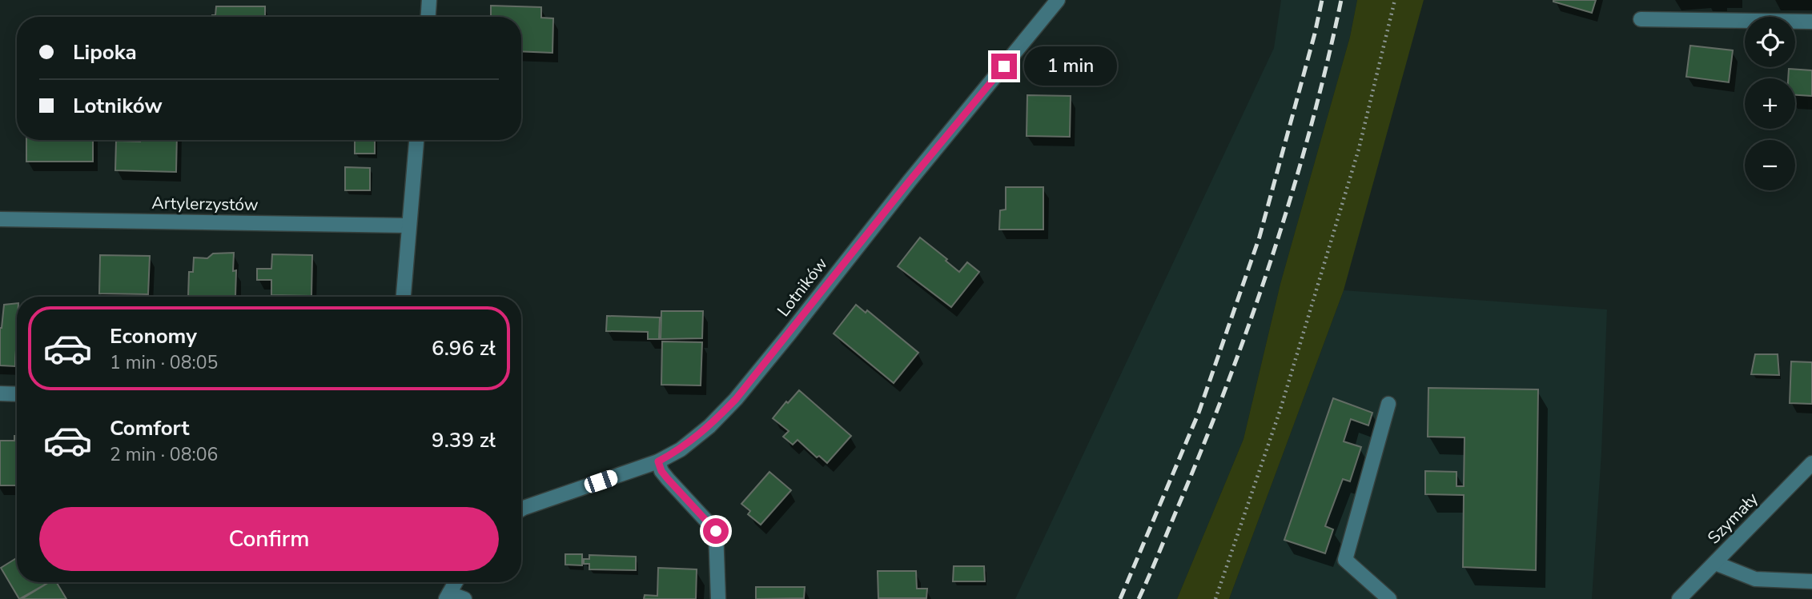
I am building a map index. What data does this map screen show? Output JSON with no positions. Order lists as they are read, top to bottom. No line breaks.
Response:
{"streets":{"street":["Artylerzystów","Lotników","Szymały"]},"page":{"map_buttons":["+","−"],"banner":["Lipoka","Lotników"],"bubble":"1 min","list":[{"name":"Economy","note":"1 min · 08:05","value":"6.96 zł"},{"name":"Comfort","note":"2 min · 08:06","value":"9.39 zł"}],"buttons":"Confirm"}}
